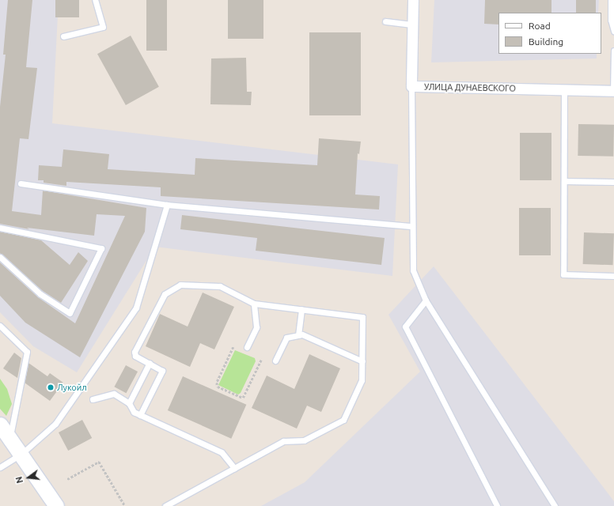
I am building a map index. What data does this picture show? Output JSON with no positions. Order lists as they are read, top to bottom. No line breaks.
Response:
{"streets":{"street":["УЛИЦА ДУНАЕВСКОГО"]},"places":["Лукойл"],"legend":["Road","Building"],"north":"left"}
